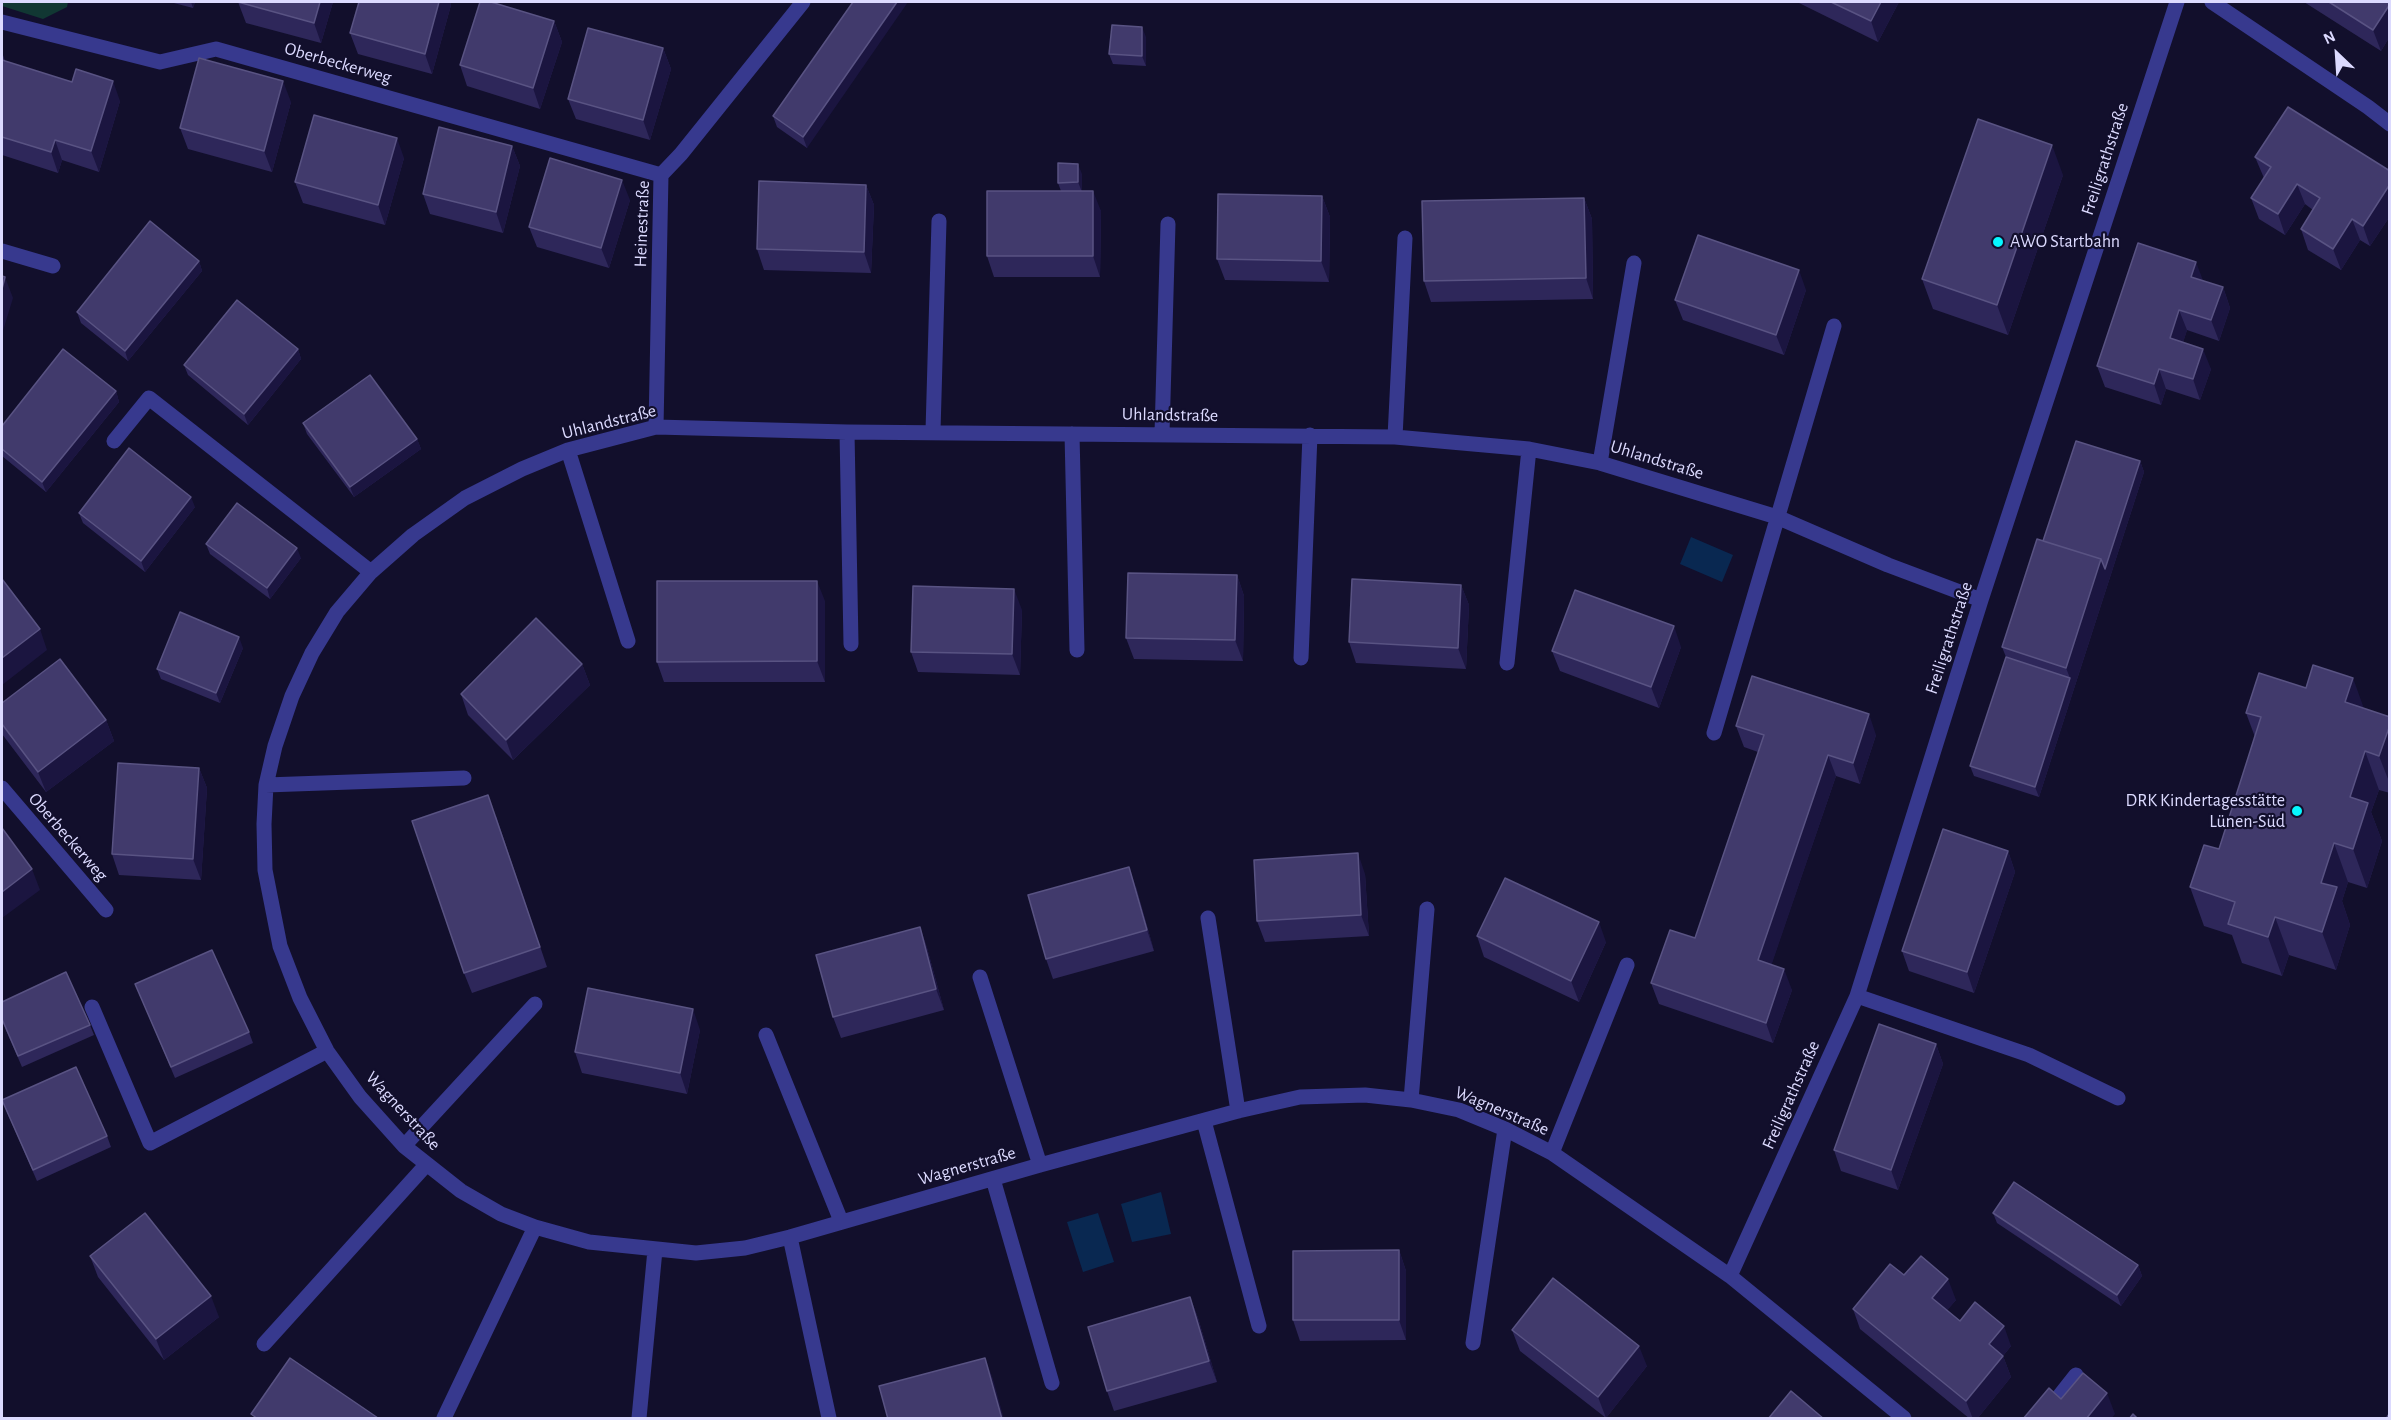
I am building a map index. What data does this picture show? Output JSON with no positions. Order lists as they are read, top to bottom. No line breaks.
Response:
{"streets":{"street":["Oberbeckerweg","Freiligrathstraße","Heinestraße","Uhlandstraße","Wagnerstraße"]},"crossings":[["Oberbeckerweg","Heinestraße"],["Freiligrathstraße","Uhlandstraße"],["Freiligrathstraße","Wagnerstraße"],["Heinestraße","Uhlandstraße"],["Uhlandstraße","Wagnerstraße"]],"places":["AWO Startbahn","DRK Kindertagesstätte Lünen-Süd"],"north":"top left"}
